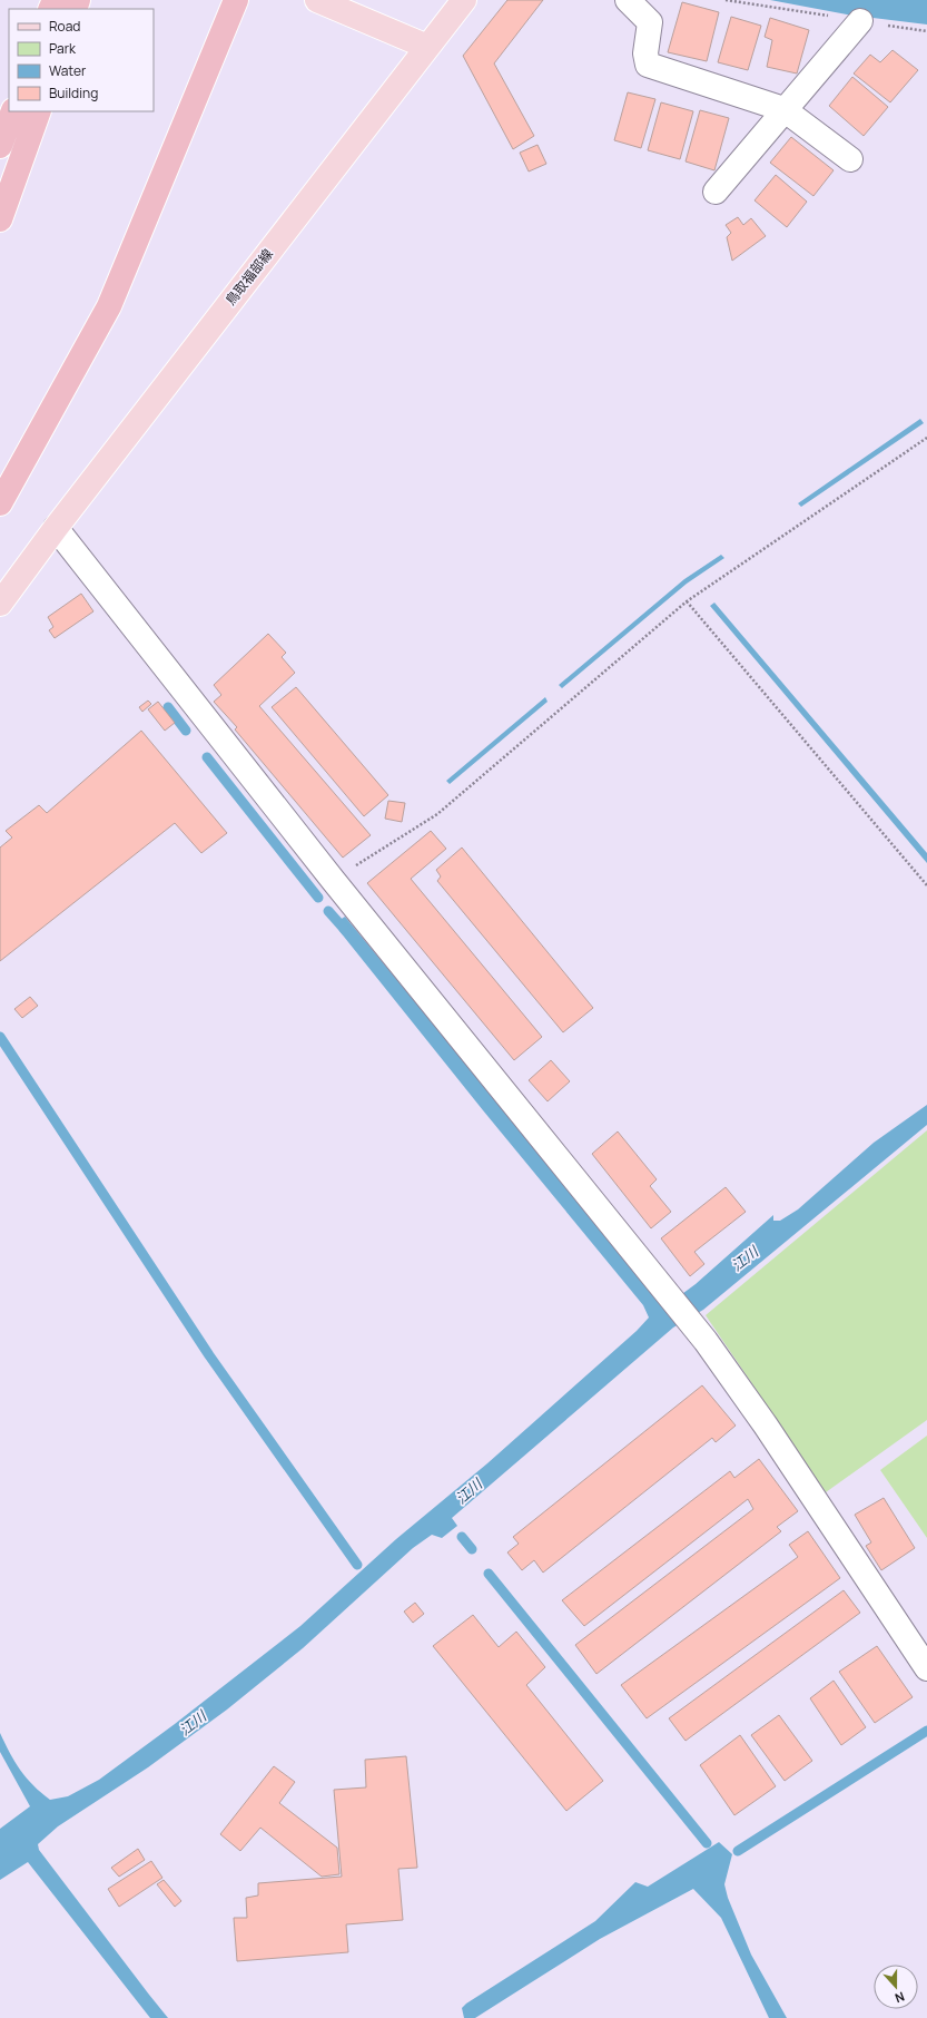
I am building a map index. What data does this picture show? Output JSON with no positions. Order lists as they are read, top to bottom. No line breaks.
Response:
{"streets":{"main road":["鳥取福部線"]},"water":["江川"],"legend":["Road","Park","Water","Building"],"north":"bottom"}
